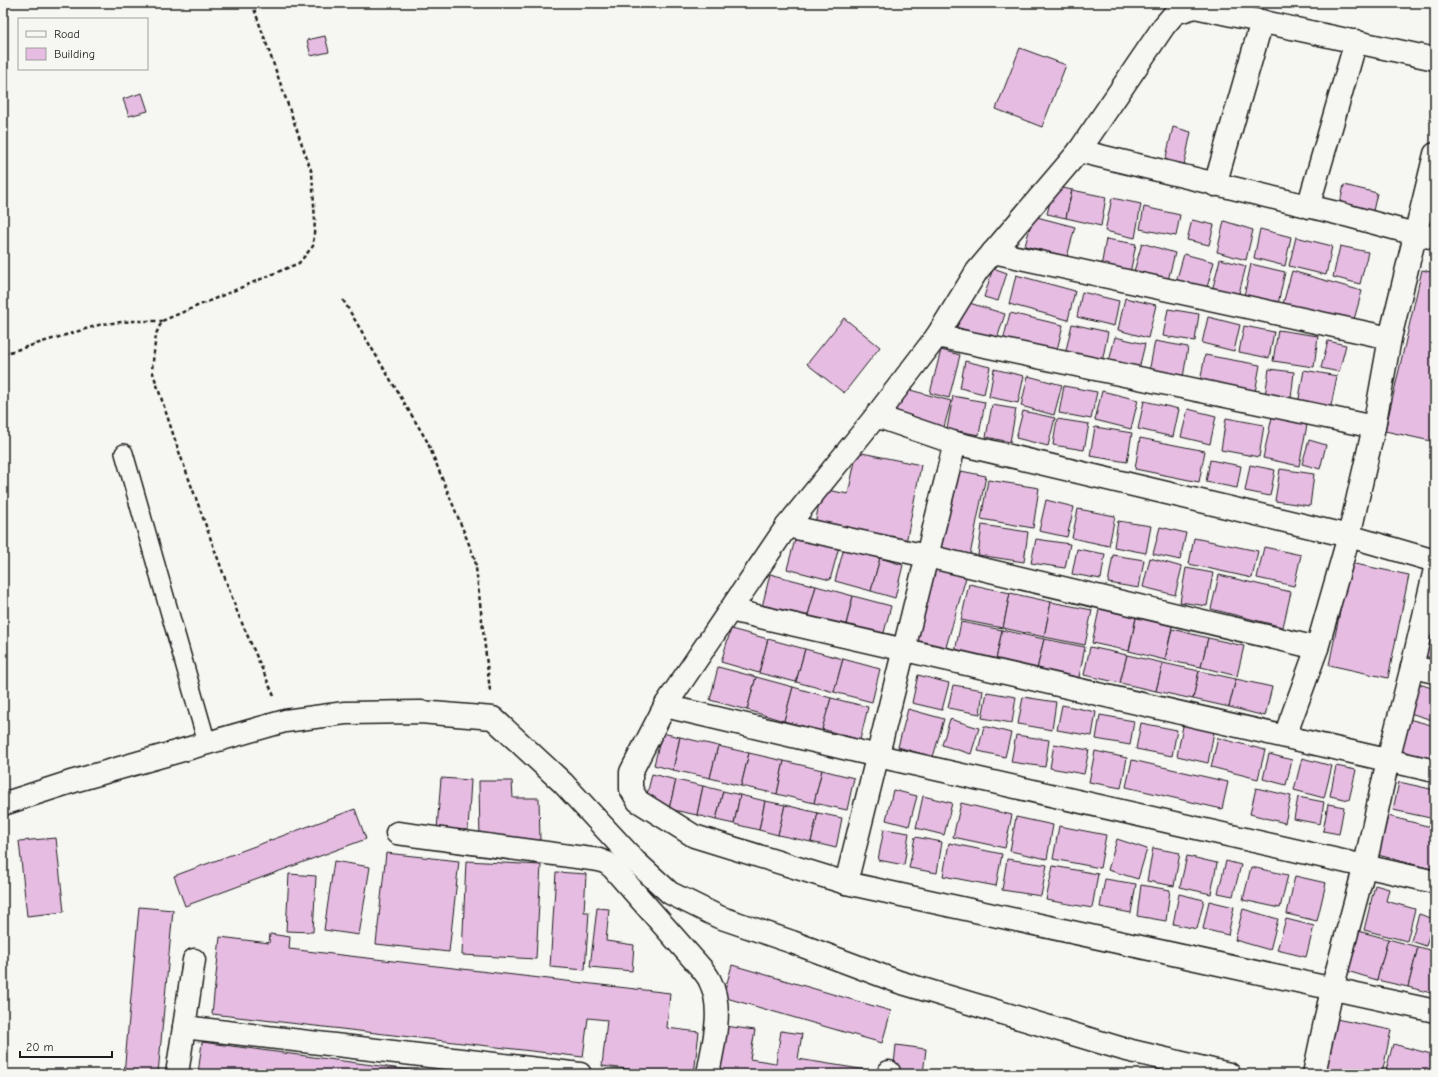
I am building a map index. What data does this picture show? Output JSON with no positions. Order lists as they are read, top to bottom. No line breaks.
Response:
{"legend":["Road","Building"],"scale_bar":"20 m"}
